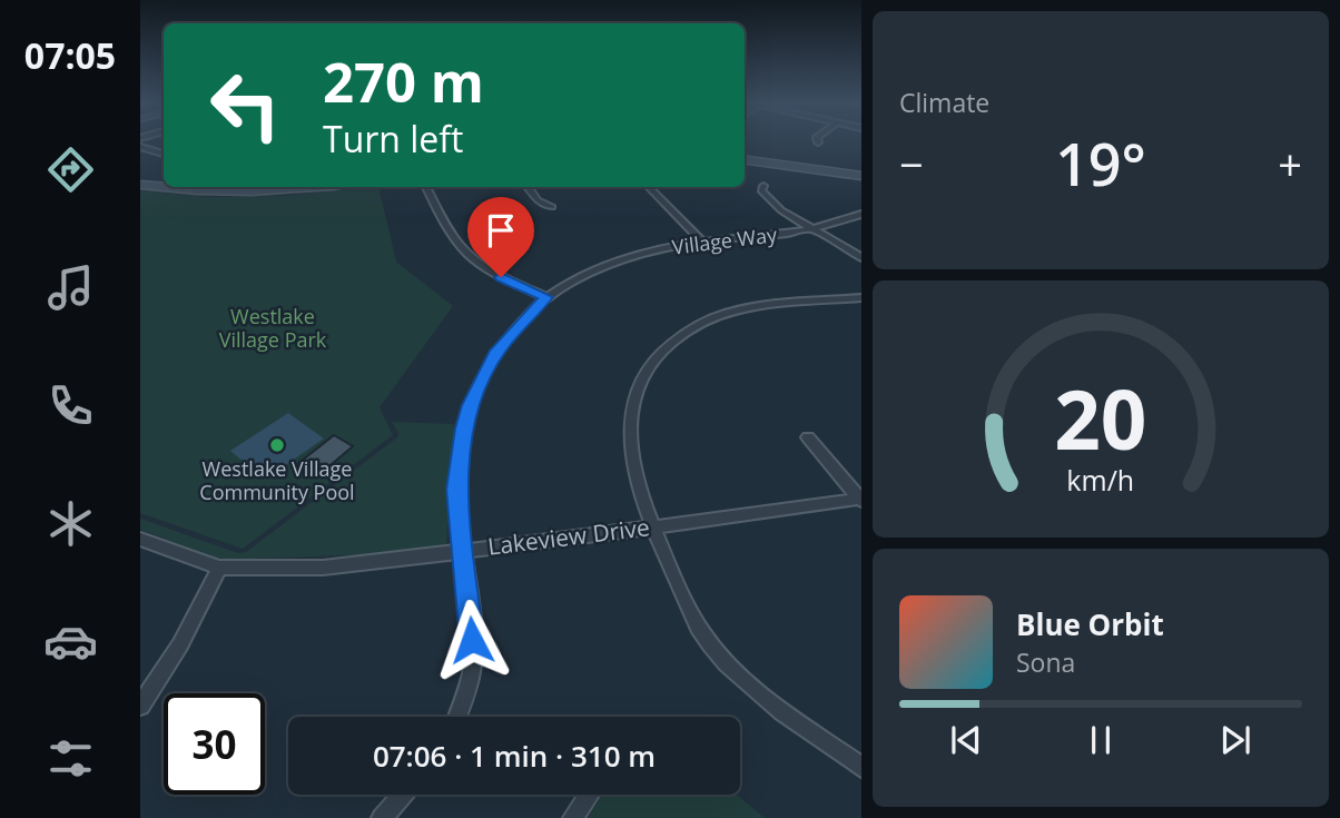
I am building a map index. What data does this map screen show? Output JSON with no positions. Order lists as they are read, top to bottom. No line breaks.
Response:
{"streets":{"street":["Village Way","Lakeview Drive"]},"crossings":[["Village Way","Lakeview Drive"]],"parks":["Westlake Village Park"],"places":["Westlake Village Community Pool"],"page":{"tabs":"07:05","tile":"Climate","turn":["270 m","Turn left"],"heat":["−","19°","+"],"song":["Blue Orbit","Sona"],"limit":"30","trip":"07:06 · 1 min · 310 m","gauge":["20","km/h"]}}
